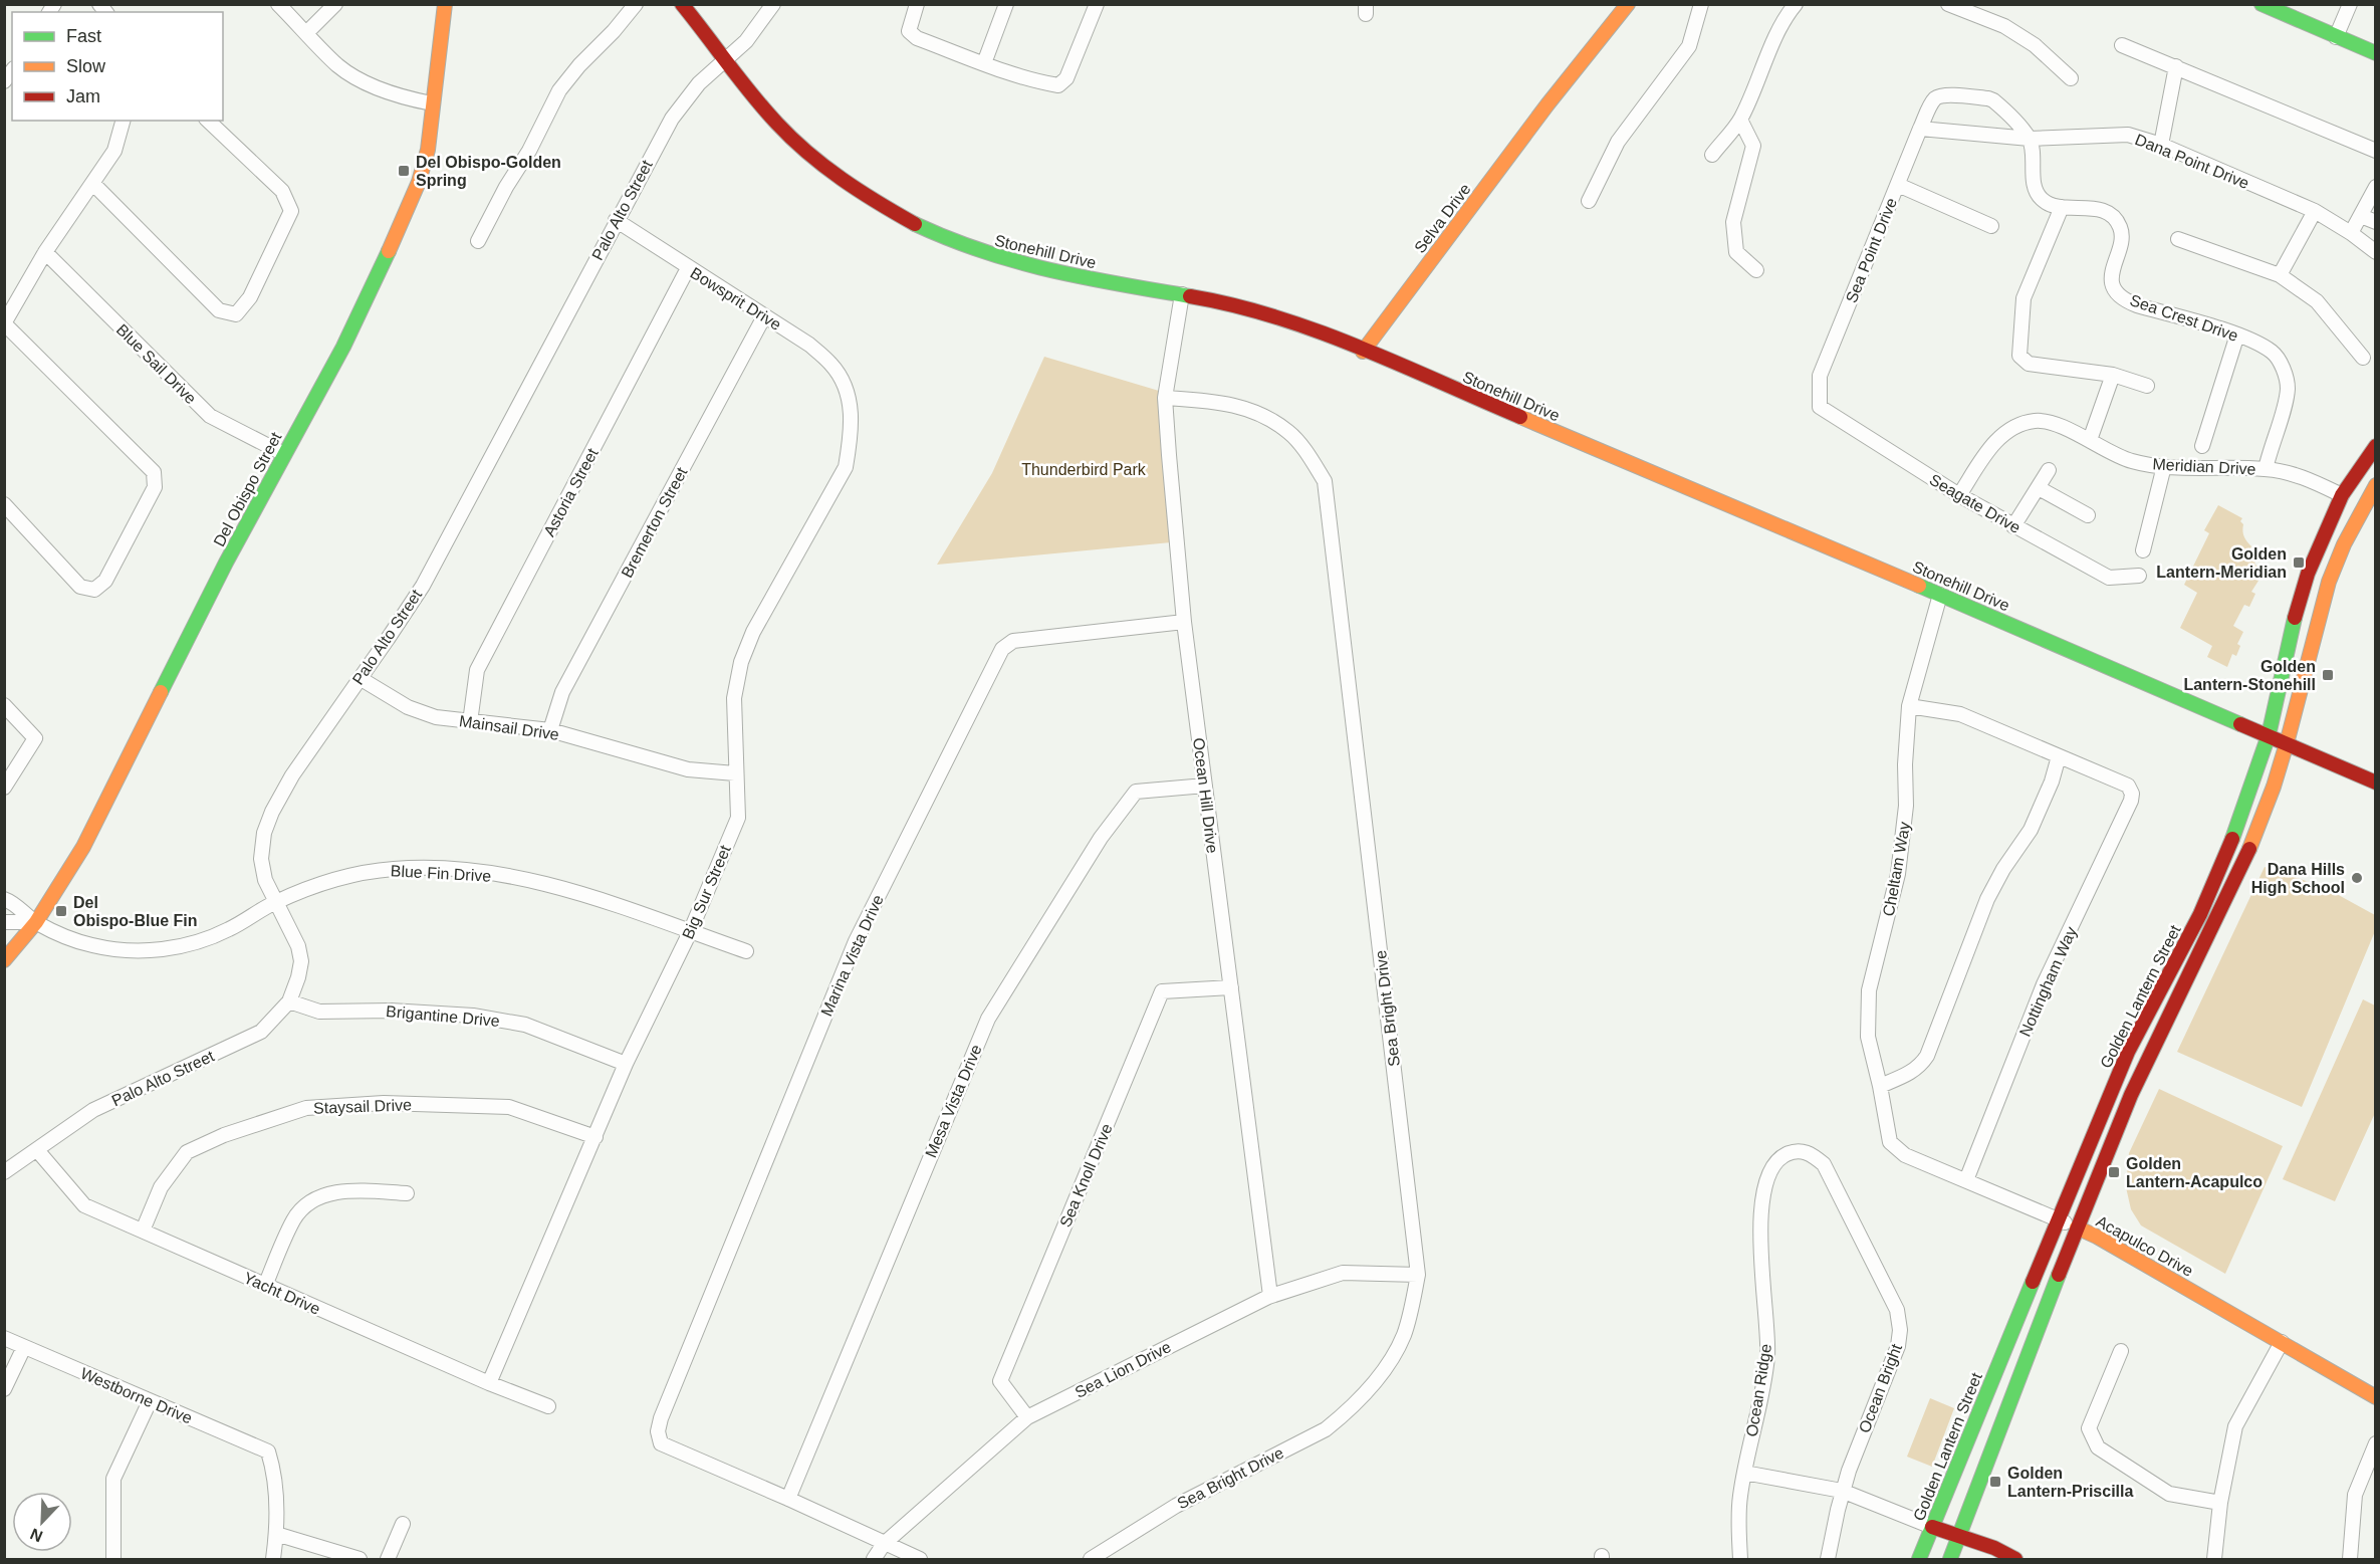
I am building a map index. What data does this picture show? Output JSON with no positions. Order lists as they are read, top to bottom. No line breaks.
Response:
{"streets":{"main road":["Selva Drive","Stonehill Drive","Del Obispo Street","Golden Lantern Street","Acapulco Drive"],"street":["Dana Point Drive","Palo Alto Street","Sea Point Drive","Bowsprit Drive","Sea Crest Drive","Blue Sail Drive","Meridian Drive","Astoria Street","Seagate Drive","Bremerton Street","Mainsail Drive","Ocean Hill Drive","Cheltam Way","Blue Fin Drive","Big Sur Street","Marina Vista Drive","Nottingham Way","Sea Bright Drive","Brigantine Drive","Mesa Vista Drive","Staysail Drive","Sea Knoll Drive","Yacht Drive","Sea Lion Drive","Ocean Bright","Ocean Ridge","Westborne Drive"]},"crossings":[["Dana Point Drive","Sea Point Drive"],["Dana Point Drive","Sea Crest Drive"],["Palo Alto Street","Stonehill Drive"],["Palo Alto Street","Bowsprit Drive"],["Palo Alto Street","Mainsail Drive"],["Palo Alto Street","Blue Fin Drive"],["Palo Alto Street","Brigantine Drive"],["Palo Alto Street","Yacht Drive"],["Selva Drive","Stonehill Drive"],["Sea Point Drive","Sea Crest Drive"],["Sea Point Drive","Seagate Drive"],["Stonehill Drive","Ocean Hill Drive"],["Stonehill Drive","Cheltam Way"],["Stonehill Drive","Golden Lantern Street"],["Bowsprit Drive","Astoria Street"],["Bowsprit Drive","Bremerton Street"],["Bowsprit Drive","Big Sur Street"],["Sea Crest Drive","Meridian Drive"],["Blue Sail Drive","Del Obispo Street"],["Meridian Drive","Seagate Drive"],["Meridian Drive","Golden Lantern Street"],["Del Obispo Street","Blue Fin Drive"],["Astoria Street","Mainsail Drive"],["Bremerton Street","Mainsail Drive"],["Mainsail Drive","Big Sur Street"],["Ocean Hill Drive","Marina Vista Drive"],["Ocean Hill Drive","Sea Bright Drive"],["Ocean Hill Drive","Mesa Vista Drive"],["Ocean Hill Drive","Sea Knoll Drive"],["Ocean Hill Drive","Sea Lion Drive"],["Cheltam Way","Acapulco Drive"],["Blue Fin Drive","Big Sur Street"],["Big Sur Street","Brigantine Drive"],["Big Sur Street","Staysail Drive"],["Big Sur Street","Yacht Drive"],["Marina Vista Drive","Mesa Vista Drive"],["Nottingham Way","Acapulco Drive"],["Golden Lantern Street","Acapulco Drive"],["Sea Bright Drive","Sea Lion Drive"],["Staysail Drive","Yacht Drive"],["Sea Knoll Drive","Sea Lion Drive"],["Ocean Bright","Ocean Ridge"]],"parks":["Thunderbird Park"],"places":{"transit":["Del Obispo-Golden Spring","Golden Lantern-Meridian","Golden Lantern-Stonehill","Del Obispo-Blue Fin","Golden Lantern-Acapulco","Golden Lantern-Priscilla"],"other":["Dana Hills High School"]},"legend":["Fast","Slow","Jam"],"north":"bottom left"}
